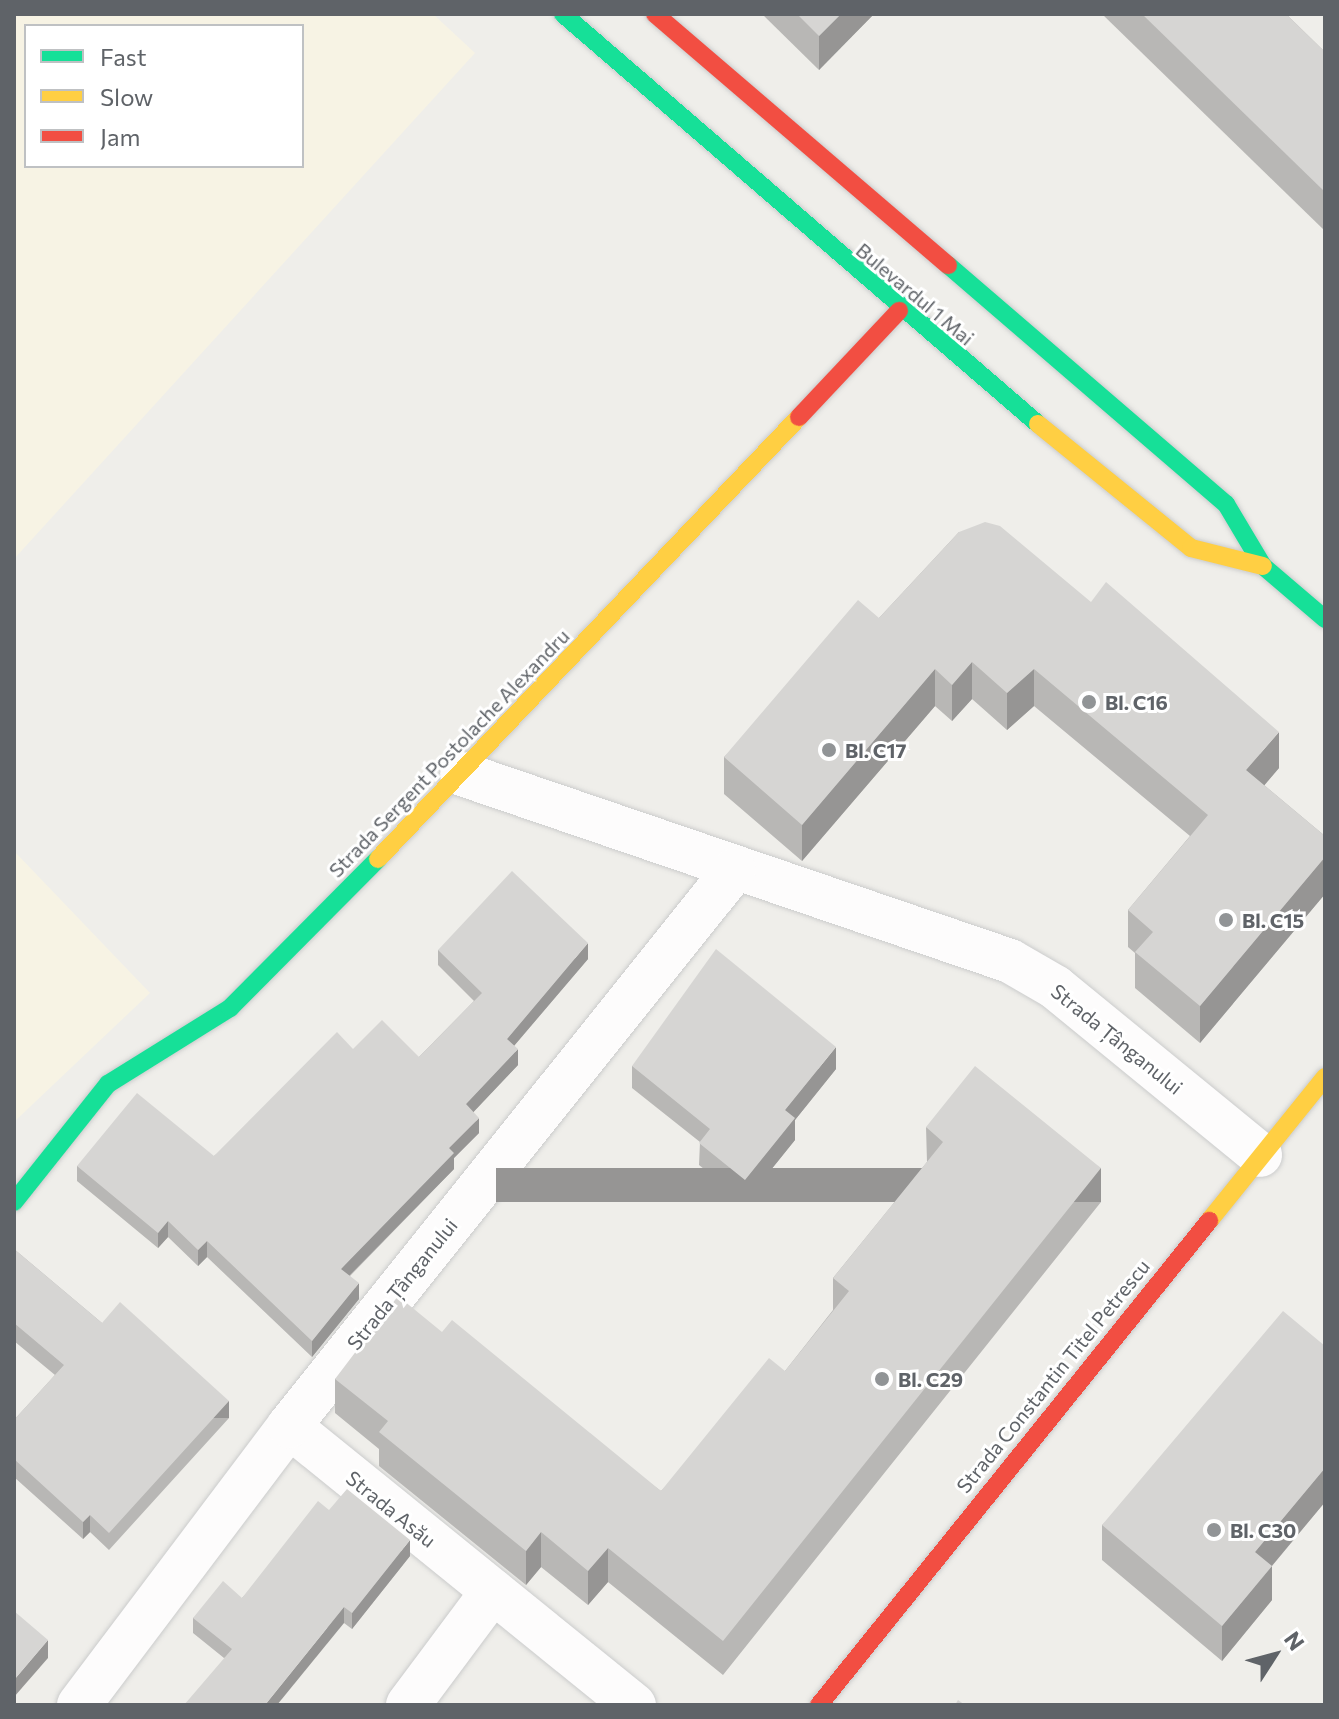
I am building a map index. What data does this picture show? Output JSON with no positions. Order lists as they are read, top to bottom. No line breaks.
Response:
{"streets":{"street":["Bulevardul 1 Mai","Strada Sergent Postolache Alexandru","Strada Țânganului","Strada Constantin Titel Petrescu","Strada Asău"]},"crossings":[["Bulevardul 1 Mai","Strada Sergent Postolache Alexandru"],["Strada Sergent Postolache Alexandru","Strada Țânganului"],["Strada Țânganului","Strada Constantin Titel Petrescu"],["Strada Țânganului","Strada Asău"]],"places":["Bl. C16","Bl. C17","Bl. C15","Bl. C29","Bl. C30"],"legend":["Fast","Slow","Jam"],"north":"top right"}
